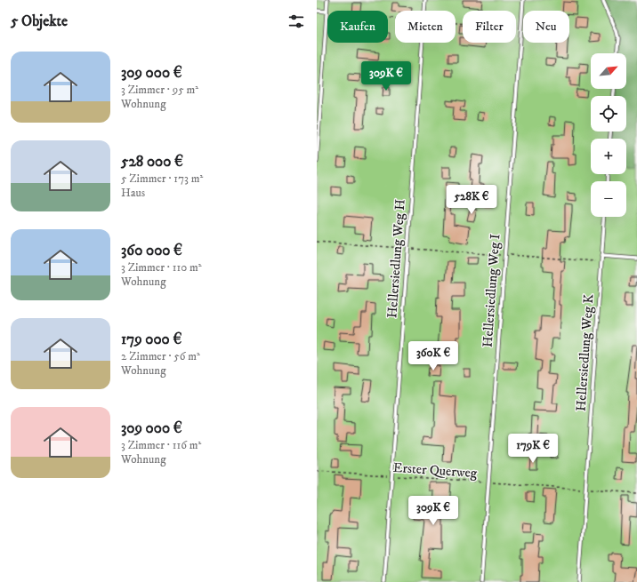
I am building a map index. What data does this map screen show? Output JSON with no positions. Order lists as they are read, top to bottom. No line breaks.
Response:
{"streets":{"lane":["Hellersiedlung Weg H","Hellersiedlung Weg I","Hellersiedlung Weg K"],"path":["Erster Querweg"]},"crossings":[["Hellersiedlung Weg H","Erster Querweg"],["Hellersiedlung Weg I","Erster Querweg"],["Hellersiedlung Weg K","Erster Querweg"]],"north":"top right","page":{"heading":"5 Objekte","chip":["Kaufen","Mieten","Filter","Neu"],"list":[{"name":"309 000 €","note":"3 Zimmer · 95 m² · Wohnung"},{"name":"528 000 €","note":"5 Zimmer · 173 m² · Haus"},{"name":"360 000 €","note":"3 Zimmer · 110 m² · Wohnung"},{"name":"179 000 €","note":"2 Zimmer · 56 m² · Wohnung"},{"name":"309 000 €","note":"3 Zimmer · 116 m² · Wohnung"}],"map_buttons":["+","−"],"price":["309K €","528K €","360K €","179K €","309K €"]}}
